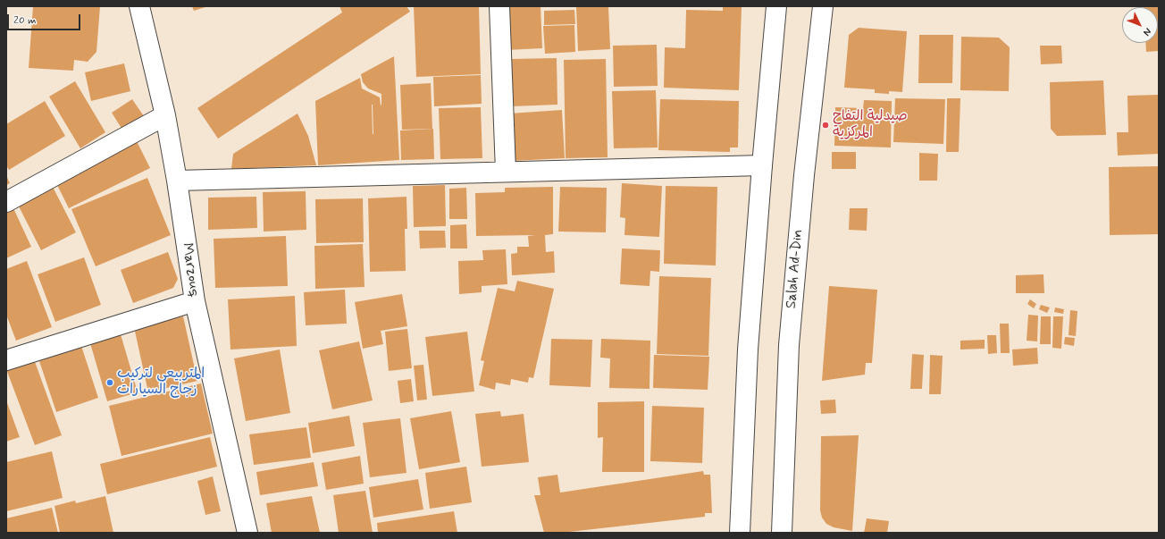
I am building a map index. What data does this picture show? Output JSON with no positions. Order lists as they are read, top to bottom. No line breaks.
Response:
{"streets":{"main road":["Salah Ad-Din","Marzouq"]},"places":["صيدلية التفاح المركزية","المتربيعي لتركيب زجاج السيارات"],"scale_bar":"20 m","north":"bottom right"}
